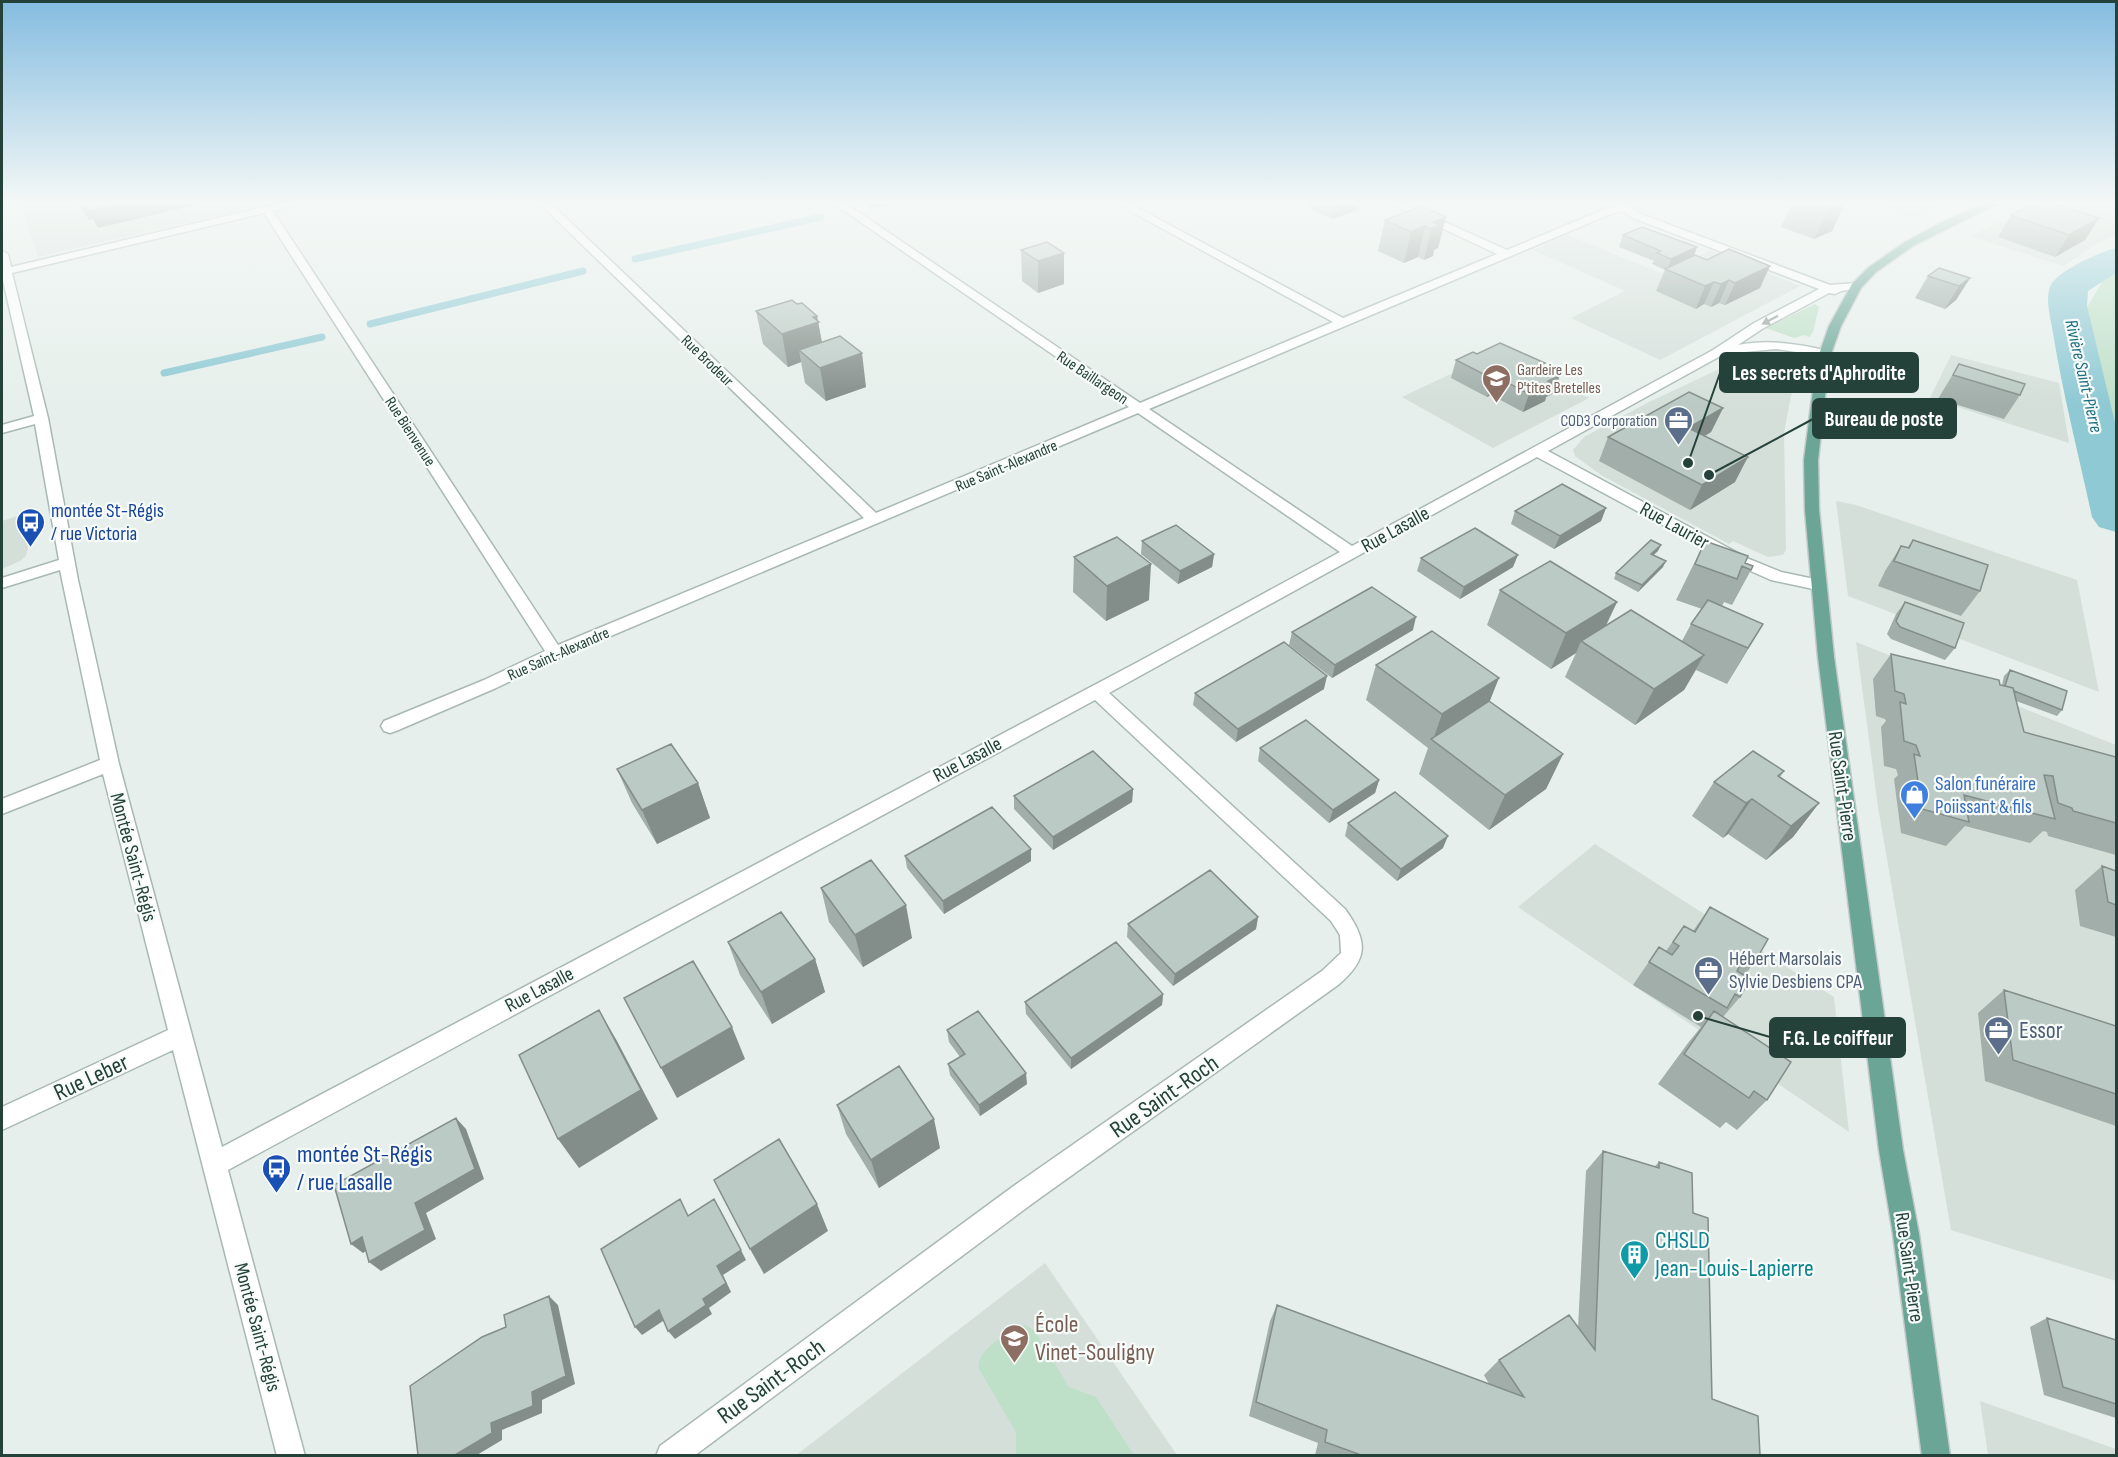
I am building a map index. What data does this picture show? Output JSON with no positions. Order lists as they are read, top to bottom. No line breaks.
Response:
{"streets":{"main road":["Rue Saint-Pierre"],"street":["Rue Brodeur","Rue Baillargeon","Rue Bienvenue","Rue Saint-Alexandre","Rue Laurier","Rue Lasalle","Montée Saint-Régis","Rue Leber","Rue Saint-Roch"]},"crossings":[["Rue Brodeur","Rue Saint-Alexandre"],["Rue Baillargeon","Rue Saint-Alexandre"],["Rue Baillargeon","Rue Lasalle"],["Rue Bienvenue","Rue Saint-Alexandre"],["Rue Laurier","Rue Lasalle"],["Rue Laurier","Rue Saint-Pierre"],["Rue Lasalle","Rue Saint-Pierre"],["Rue Lasalle","Montée Saint-Régis"],["Rue Lasalle","Rue Saint-Roch"],["Montée Saint-Régis","Rue Leber"]],"water":["Rivière Saint-Pierre"],"places":{"school or university":["Gardeire Les P'tites Bretelles","École Vinet-Souligny"],"office":["COD3 Corporation","Hébert Marsolais Sylvie Desbiens CPA","Essor"],"other":["Les secrets d'Aphrodite","Bureau de poste","F.G. Le coiffeur"],"bus stop":["montée St-Régis / rue Victoria","montée St-Régis / rue Lasalle"],"shop":["Salon funéraire Poiissant & fils"],"building":["CHSLD Jean-Louis-Lapierre"]}}
